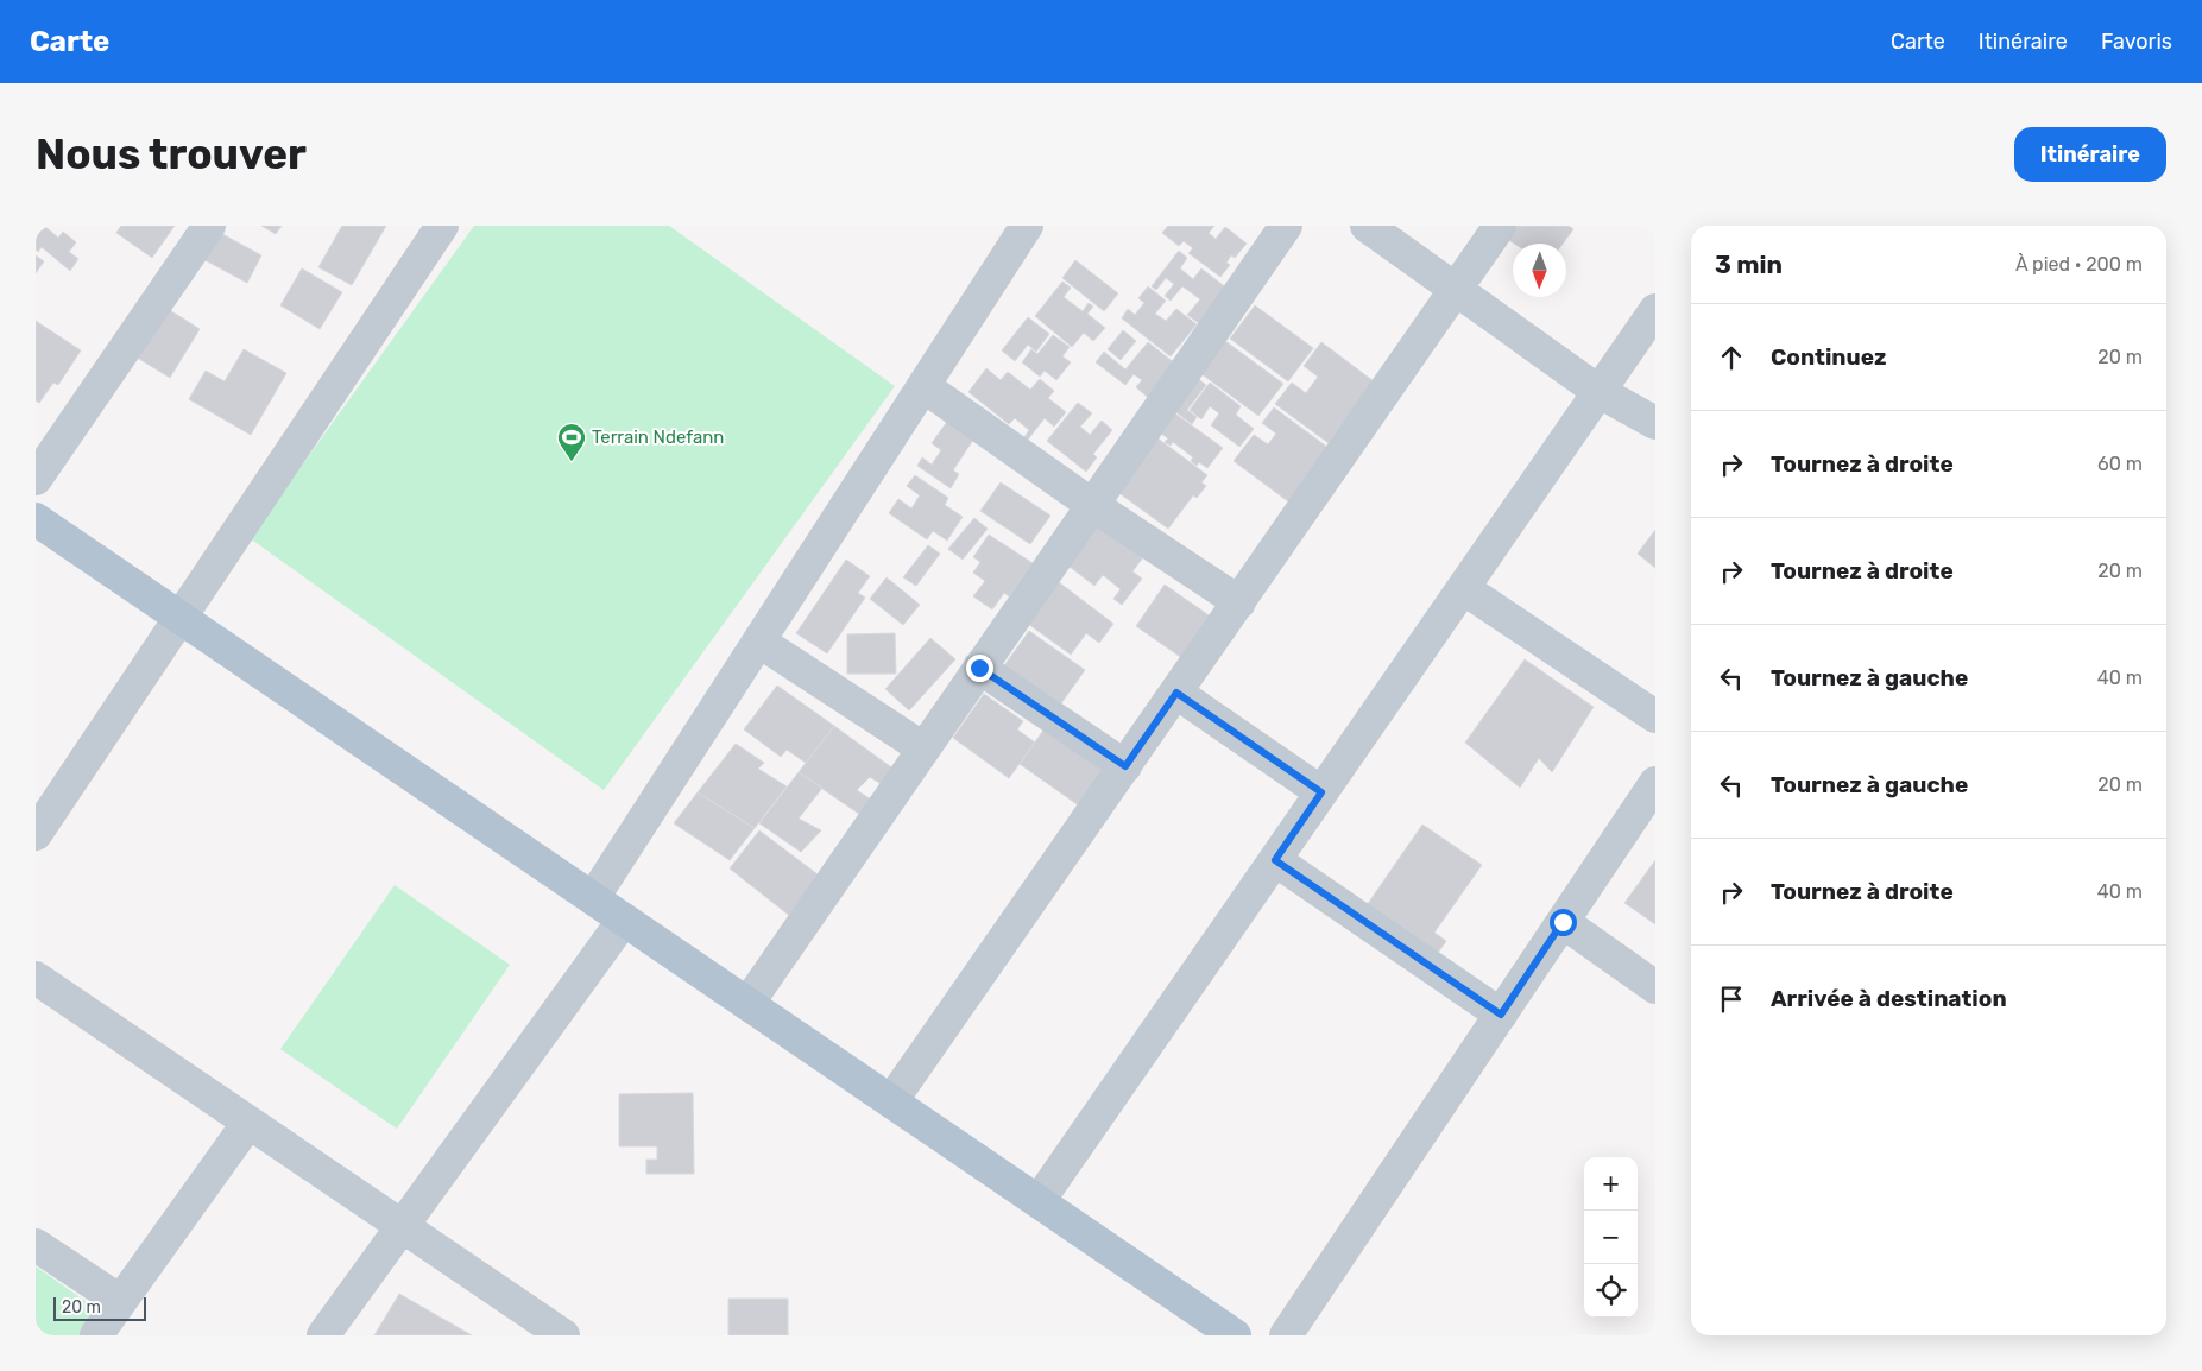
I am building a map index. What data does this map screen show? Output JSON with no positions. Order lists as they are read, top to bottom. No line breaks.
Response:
{"places":{"sports":["Terrain Ndefann"]},"scale_bar":"20 m","north":"bottom","page":{"header":"Carte","nav":["Carte","Itinéraire","Favoris"],"buttons":"Itinéraire","title":"Nous trouver","heading":["3 min","À pied · 200 m"],"list":[["Continuez","20 m"],["Tournez à droite","60 m"],["Tournez à droite","20 m"],["Tournez à gauche","40 m"],["Tournez à gauche","20 m"],["Tournez à droite","40 m"],"Arrivée à destination"],"map_buttons":["+","−"],"scale":"20 m"}}
